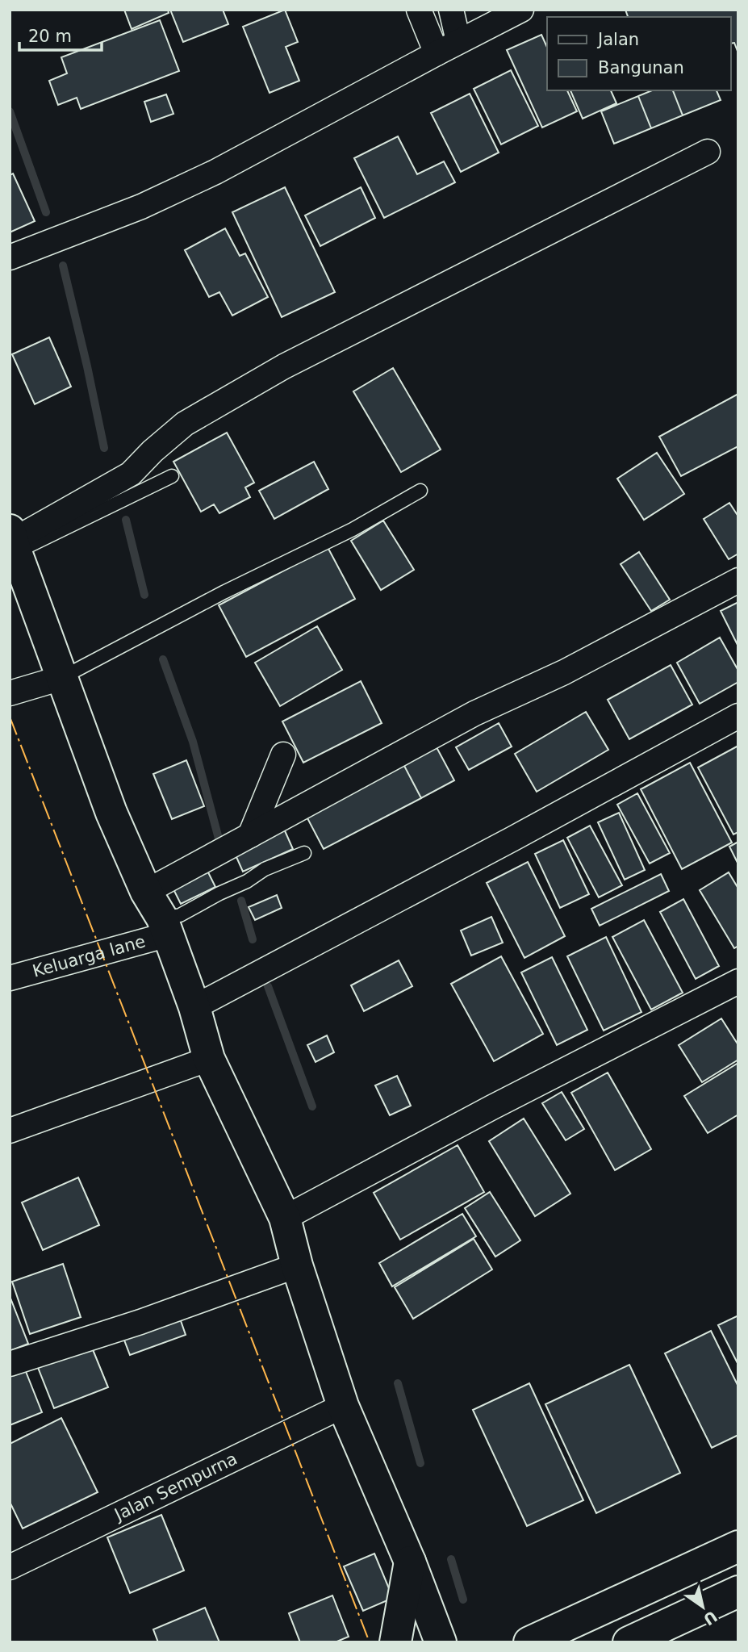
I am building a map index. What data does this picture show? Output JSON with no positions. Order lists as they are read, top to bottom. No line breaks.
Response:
{"streets":{"street":["Keluarga lane","Jalan Sempurna"]},"legend":["Jalan","Bangunan"],"scale_bar":"20 m","north":"bottom right"}
